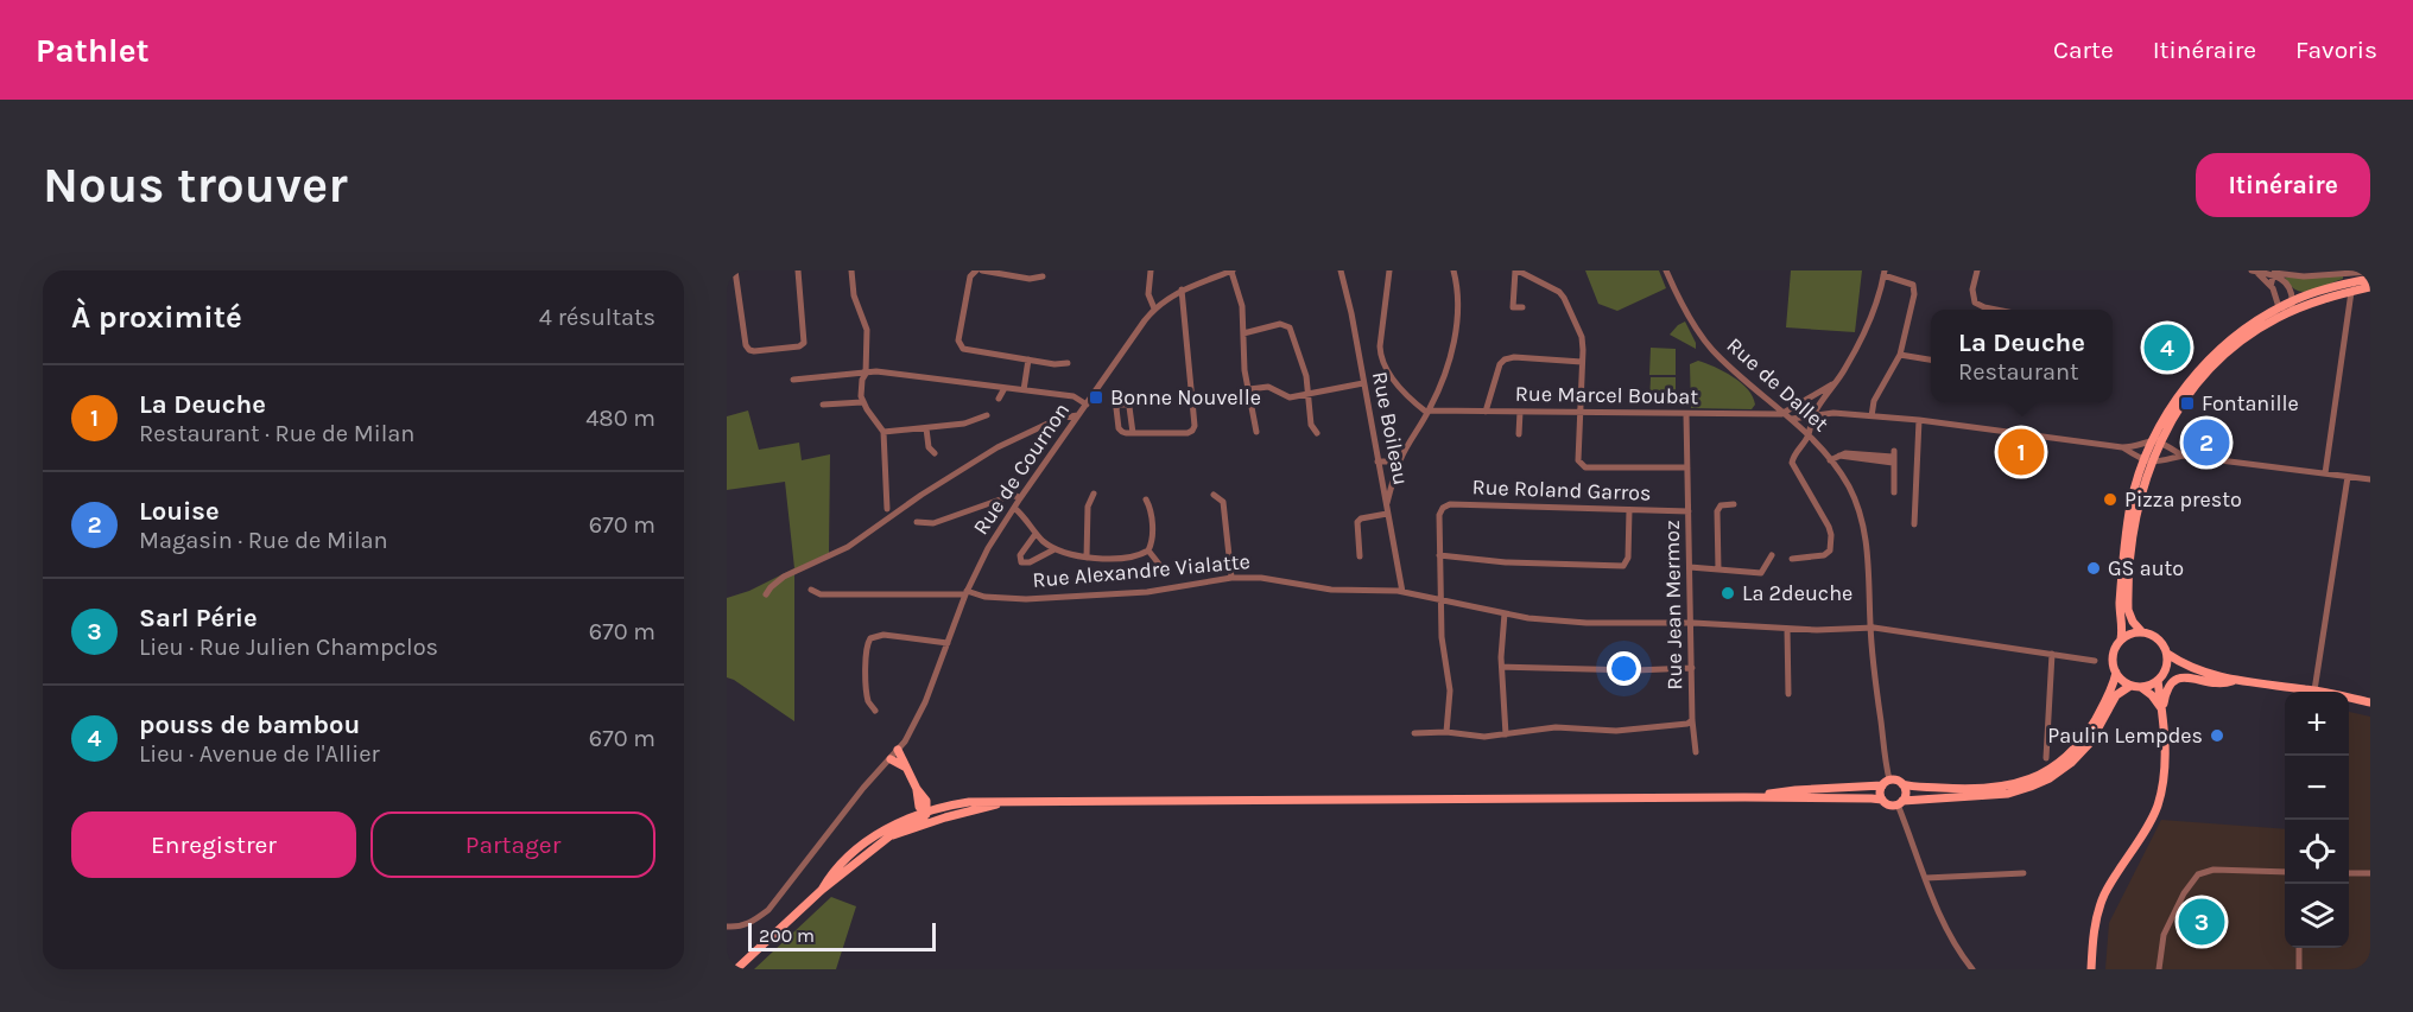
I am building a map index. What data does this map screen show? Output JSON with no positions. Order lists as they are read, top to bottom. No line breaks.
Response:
{"streets":{"street":["Rue de Dallet","Rue Marcel Boubat","Rue Boileau","Rue de Cournon","Rue Roland Garros","Rue Alexandre Vialatte","Rue Jean Mermoz"]},"crossings":[["Rue de Dallet","Rue Marcel Boubat"],["Rue de Dallet","Rue Alexandre Vialatte"],["Rue Marcel Boubat","Rue Jean Mermoz"],["Rue Boileau","Rue Alexandre Vialatte"],["Rue de Cournon","Rue Alexandre Vialatte"],["Rue Roland Garros","Rue Alexandre Vialatte"],["Rue Roland Garros","Rue Jean Mermoz"],["Rue Alexandre Vialatte","Rue Jean Mermoz"]],"places":{"transit":["Bonne Nouvelle","Fontanille"],"other":["Pizza presto","GS auto","La 2deuche","Paulin Lempdes"]},"scale_bar":"200 m","page":{"header":"Pathlet","nav":["Carte","Itinéraire","Favoris"],"buttons":["Itinéraire",["Enregistrer","Partager"]],"title":"Nous trouver","heading":["À proximité","4 résultats"],"popup":["La Deuche","Restaurant"],"pins":["4","2","1","3"],"list":[{"mark":"1","name":"La Deuche","note":"Restaurant · Rue de Milan","value":"480 m"},{"mark":"2","name":"Louise","note":"Magasin · Rue de Milan","value":"670 m"},{"mark":"3","name":"Sarl Périe","note":"Lieu · Rue Julien Champclos","value":"670 m"},{"mark":"4","name":"pouss de bambou","note":"Lieu · Avenue de l'Allier","value":"670 m"}],"map_buttons":["+","−"],"scale":"200 m"}}
